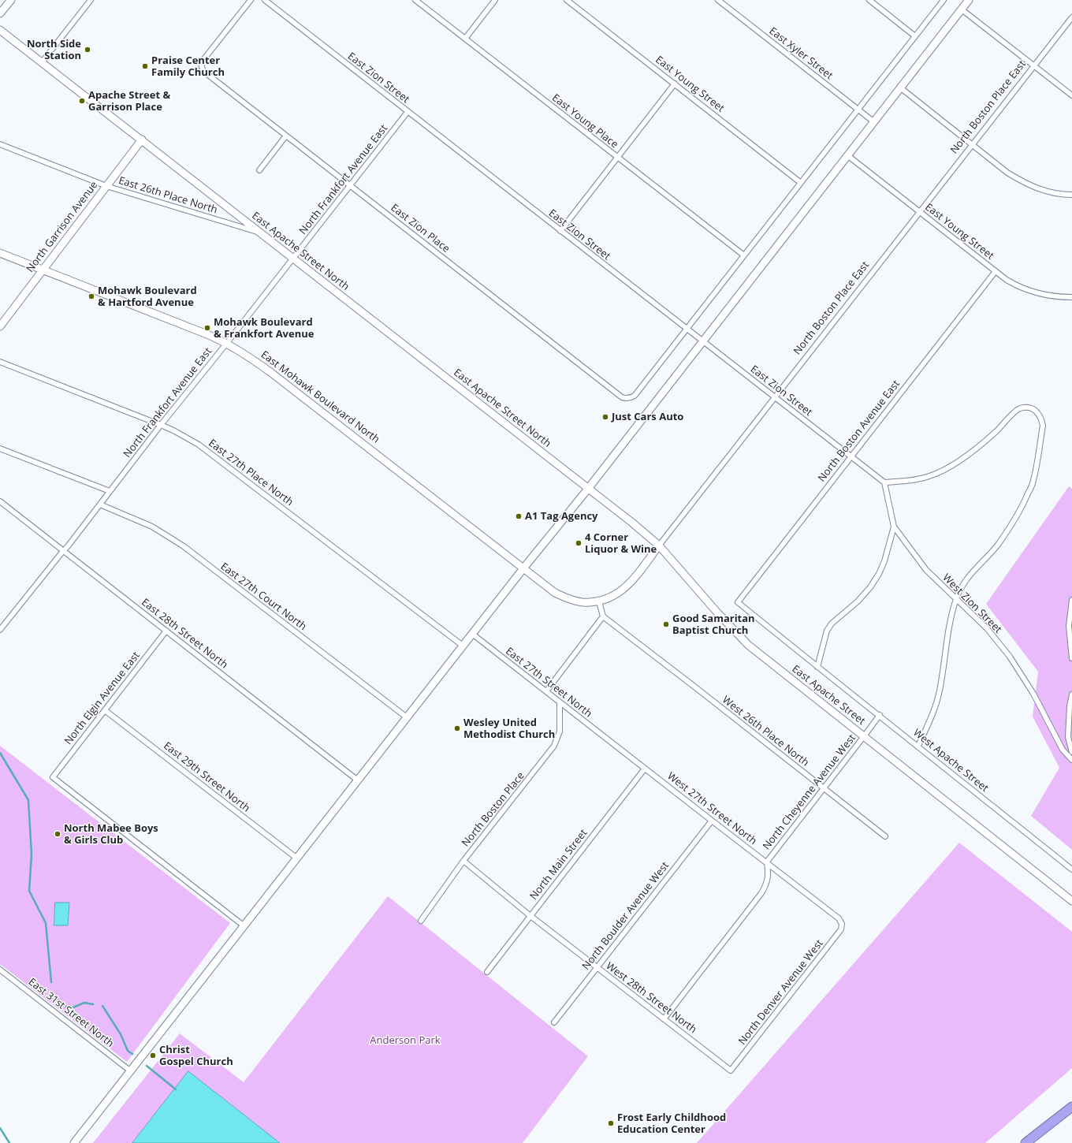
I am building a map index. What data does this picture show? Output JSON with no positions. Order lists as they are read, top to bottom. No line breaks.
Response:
{"streets":{"main road":["North Boston Place East","North Garrison Avenue","East Apache Street North","East Mohawk Boulevard North","East Apache Street"],"street":["East Xyler Street","East Zion Street","East Young Street","East Young Place","North Frankfort Avenue East","East 26th Place North","East Zion Place","North Boston Avenue East","East 27th Place North","East 27th Court North","West Zion Street","East 28th Street North","East 27th Street North","North Elgin Avenue East","West 26th Place North","West Apache Street","East 29th Street North","North Cheyenne Avenue West","West 27th Street North","North Boston Place","North Main Street","North Boulder Avenue West","North Denver Avenue West","West 28th Street North","East 31st Street North"]},"crossings":[["East Zion Street","North Boston Place East"],["East Zion Street","North Frankfort Avenue East"],["East Zion Street","East Zion Place"],["East Zion Street","North Boston Avenue East"],["East Young Street","North Boston Place East"],["East Young Street","North Boston Avenue East"],["North Boston Place East","East Mohawk Boulevard North"],["North Boston Place East","East Apache Street"],["North Frankfort Avenue East","East Zion Place"],["North Frankfort Avenue East","East Apache Street North"],["North Frankfort Avenue East","East Mohawk Boulevard North"],["North Frankfort Avenue East","East 27th Place North"],["North Frankfort Avenue East","East 27th Court North"],["North Frankfort Avenue East","East 28th Street North"],["East 26th Place North","North Garrison Avenue"],["East 26th Place North","East Apache Street North"],["North Garrison Avenue","East Apache Street North"],["North Garrison Avenue","East Mohawk Boulevard North"],["East Apache Street North","East Apache Street"],["North Boston Avenue East","East Apache Street"],["East 28th Street North","North Elgin Avenue East"],["East 27th Street North","West 27th Street North"],["East 27th Street North","North Boston Place"],["East Apache Street","West Apache Street"],["East Apache Street","North Cheyenne Avenue West"],["North Elgin Avenue East","East 29th Street North"],["West 26th Place North","North Cheyenne Avenue West"],["West Apache Street","North Cheyenne Avenue West"],["North Cheyenne Avenue West","West 27th Street North"],["North Cheyenne Avenue West","West 28th Street North"],["West 27th Street North","North Main Street"],["West 27th Street North","North Boulder Avenue West"],["West 27th Street North","North Denver Avenue West"],["North Main Street","West 28th Street North"],["North Boulder Avenue West","West 28th Street North"],["North Denver Avenue West","West 28th Street North"]],"parks":["Anderson Park"],"places":["North Side Station","Praise Center Family Church","Apache Street & Garrison Place","Mohawk Boulevard & Hartford Avenue","Mohawk Boulevard & Frankfort Avenue","Just Cars Auto","A1 Tag Agency","4 Corner Liquor & Wine","Good Samaritan Baptist Church","Wesley United Methodist Church","North Mabee Boys & Girls Club","Christ Gospel Church","Frost Early Childhood Education Center"]}
